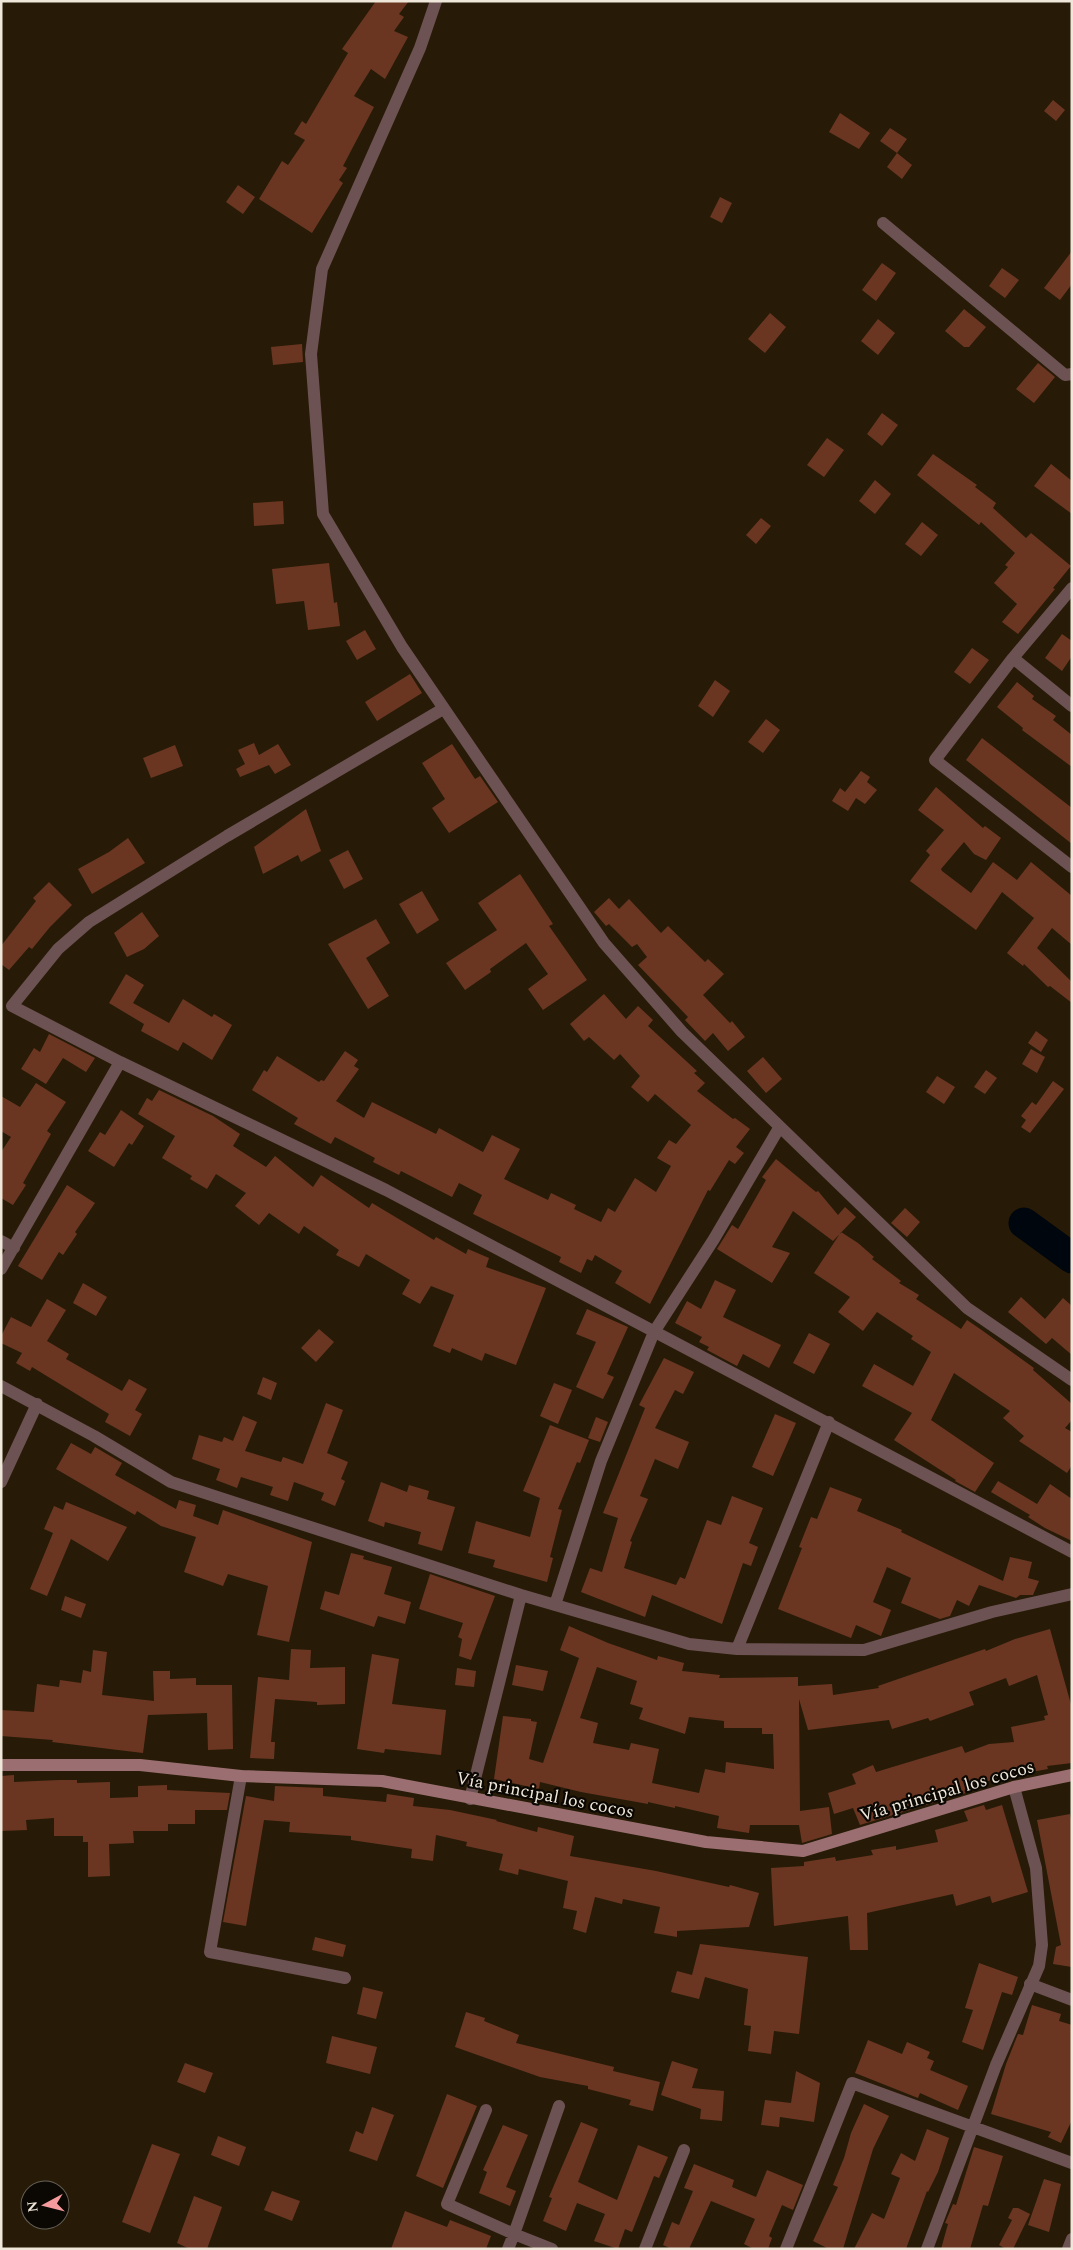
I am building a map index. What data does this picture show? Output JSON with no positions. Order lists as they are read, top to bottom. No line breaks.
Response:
{"streets":{"street":["Vía principal los cocos"]},"north":"left"}
